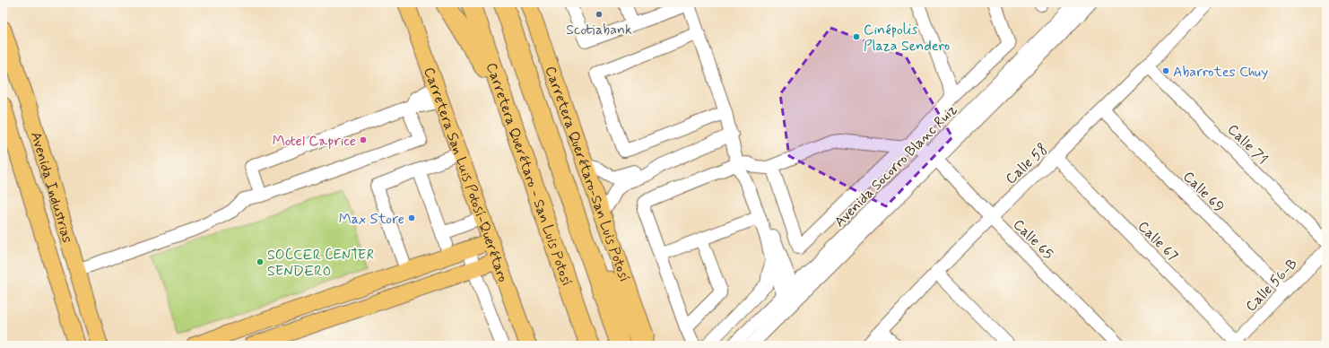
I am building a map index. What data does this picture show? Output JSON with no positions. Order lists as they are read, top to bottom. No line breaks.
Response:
{"streets":{"highway":["Carretera Querétaro - San Luis Potosí"],"main road":["Carretera San Luis Potosí-Querétaro","Carretera Querétaro-San Luis Potosí","Avenida Industrias"],"street":["Calle 71","Calle 58","Avenida Socorro Blanc Ruiz","Calle 69","Calle 65","Calle 67","Calle 56-B"]},"crossings":[["Calle 71","Calle 58"],["Calle 58","Calle 69"],["Calle 58","Calle 65"],["Calle 58","Calle 67"],["Avenida Socorro Blanc Ruiz","Calle 65"],["Calle 69","Calle 56-B"],["Calle 67","Calle 56-B"]],"places":["Scotiabank","Cinépolis Plaza Sendero","Abarrotes Chuy","Motel Caprice","Max Store","SOCCER CENTER SENDERO"]}
